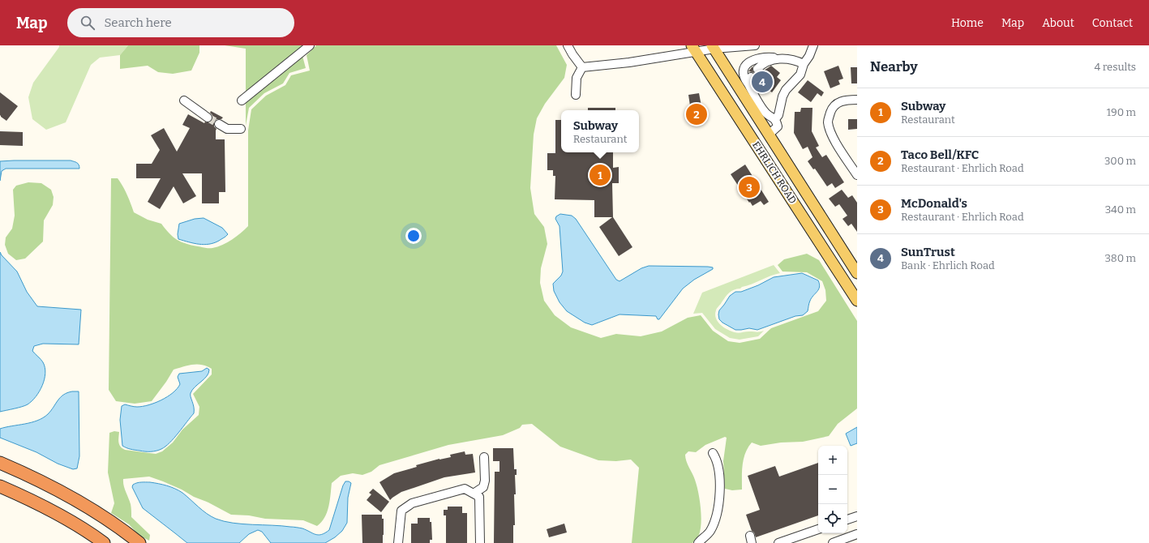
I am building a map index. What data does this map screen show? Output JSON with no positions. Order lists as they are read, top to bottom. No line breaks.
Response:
{"streets":{"main road":["EHRLICH ROAD"]},"page":{"header":"Map","search":"Search here","nav":["Home","Map","About","Contact"],"heading":["Nearby","4 results"],"pins":["4","2","1","3"],"list":[{"mark":"1","name":"Subway","note":"Restaurant","value":"190 m"},{"mark":"2","name":"Taco Bell/KFC","note":"Restaurant · Ehrlich Road","value":"300 m"},{"mark":"3","name":"McDonald's","note":"Restaurant · Ehrlich Road","value":"340 m"},{"mark":"4","name":"SunTrust","note":"Bank · Ehrlich Road","value":"380 m"}],"popup":["Subway","Restaurant"],"map_buttons":["+","−"]}}
